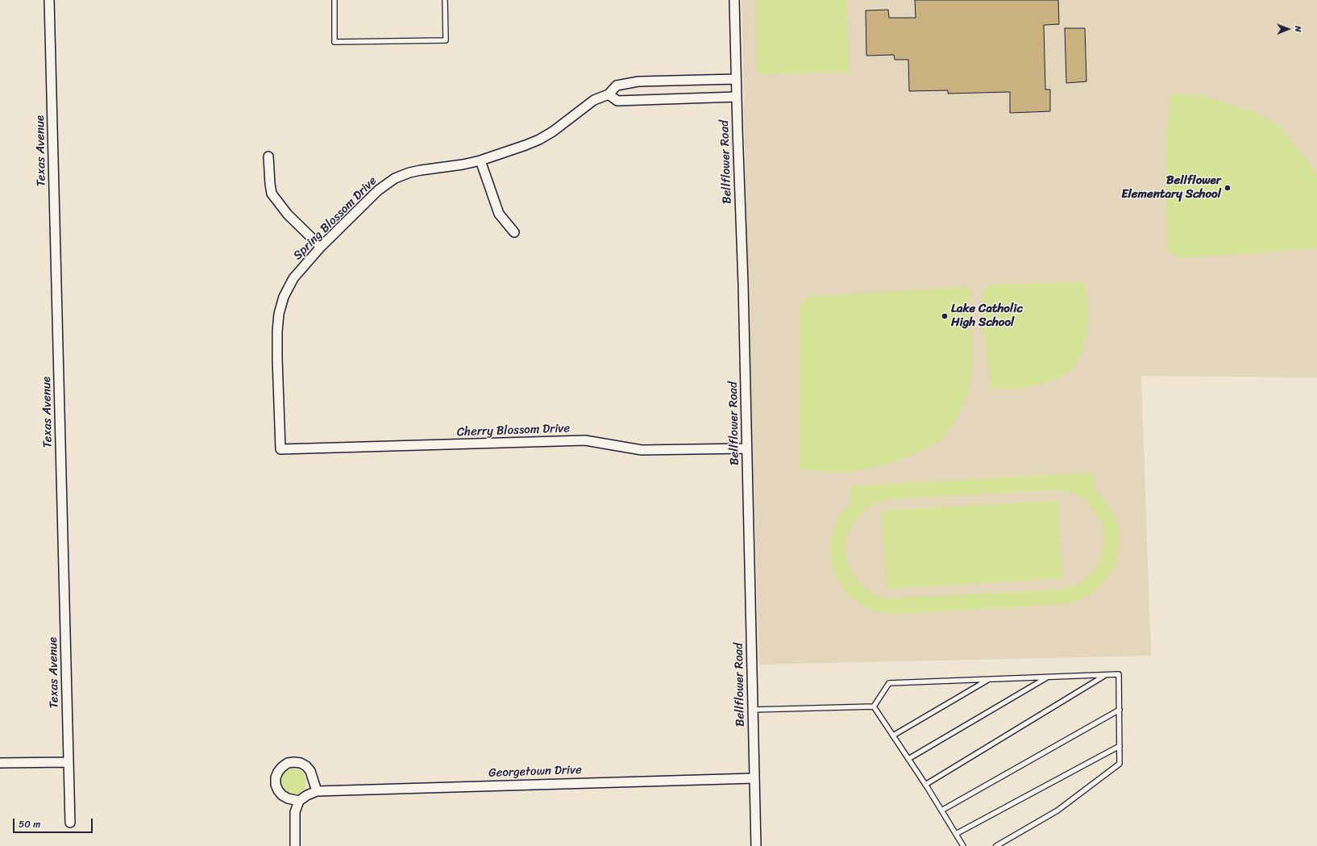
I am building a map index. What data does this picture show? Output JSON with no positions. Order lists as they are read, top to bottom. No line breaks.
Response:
{"streets":{"street":["Texas Avenue","Bellflower Road","Spring Blossom Drive","Cherry Blossom Drive","Georgetown Drive"]},"crossings":[["Bellflower Road","Spring Blossom Drive"],["Bellflower Road","Cherry Blossom Drive"],["Bellflower Road","Georgetown Drive"],["Spring Blossom Drive","Cherry Blossom Drive"]],"places":["Bellflower Elementary School","Lake Catholic High School"],"scale_bar":"50 m","north":"right"}
